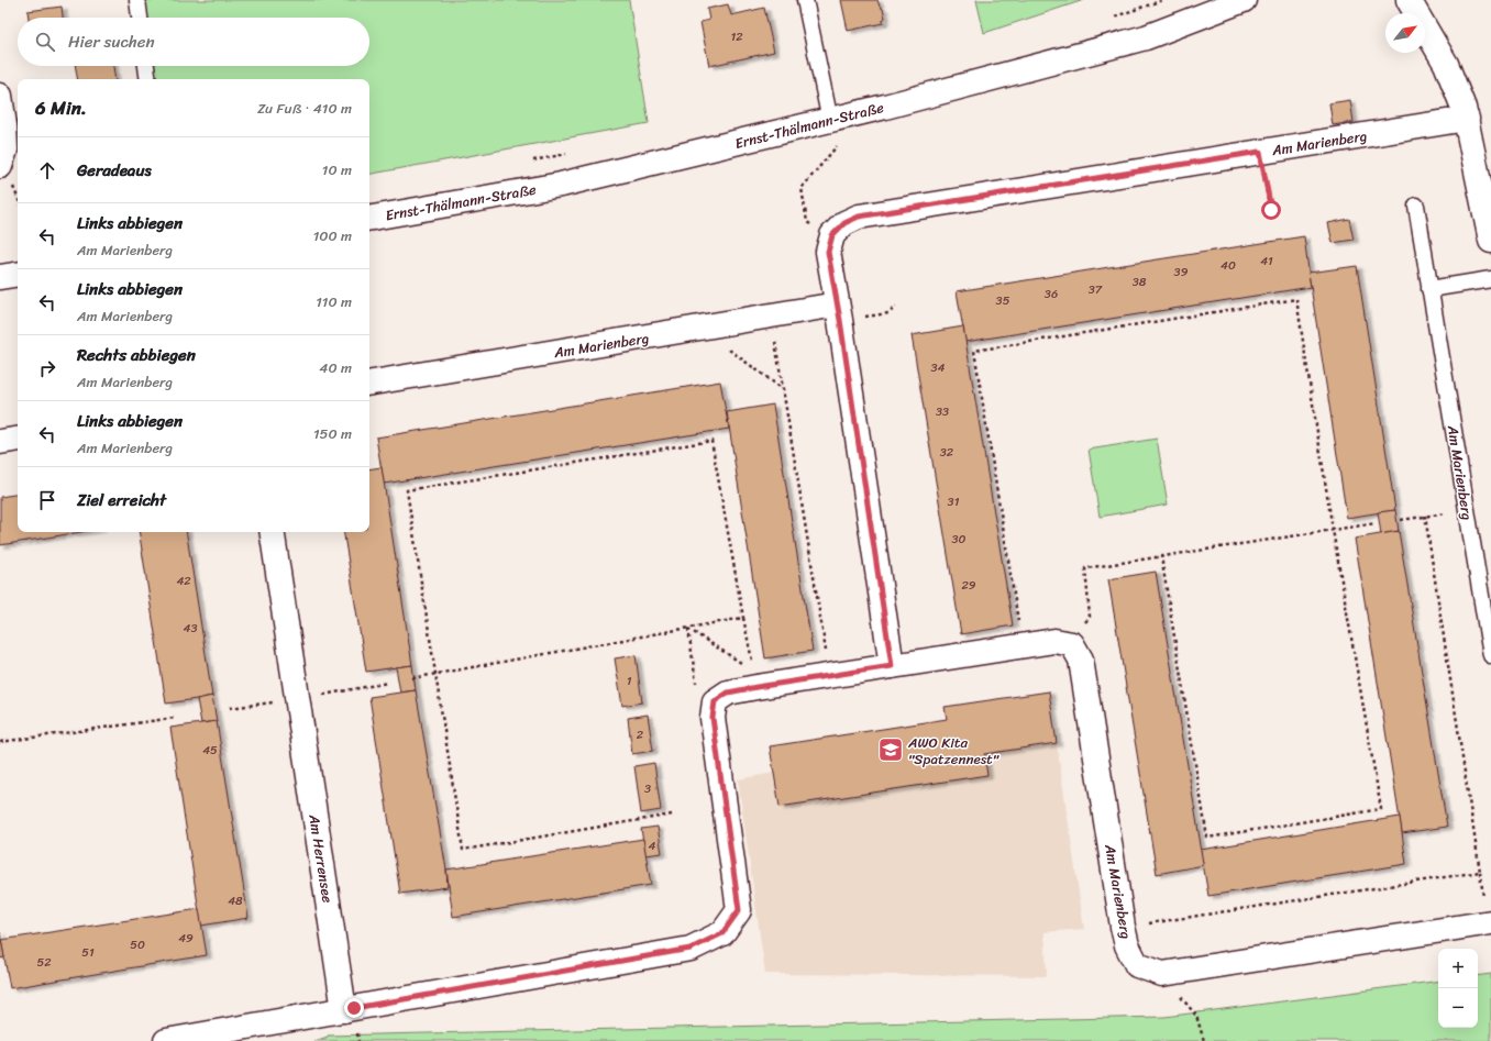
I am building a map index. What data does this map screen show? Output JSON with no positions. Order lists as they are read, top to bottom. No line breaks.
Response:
{"streets":{"street":["Ernst-Thälmann-Straße","Am Marienberg","Am Herrensee"]},"places":{"school or university":["AWO Kita \"Spatzennest\""]},"house_numbers":["12","41","40","39","38","37","36","35","34","33","32","31","30","42","29","43","1","2","45","3","4","48","49","50","51","52"],"north":"top right","page":{"search":"Hier suchen","heading":["6 Min.","Zu Fuß · 410 m"],"list":[["Geradeaus","10 m"],["Links abbiegen","Am Marienberg","100 m"],["Links abbiegen","Am Marienberg","110 m"],["Rechts abbiegen","Am Marienberg","40 m"],["Links abbiegen","Am Marienberg","150 m"],"Ziel erreicht"],"map_buttons":["+","−"]}}
